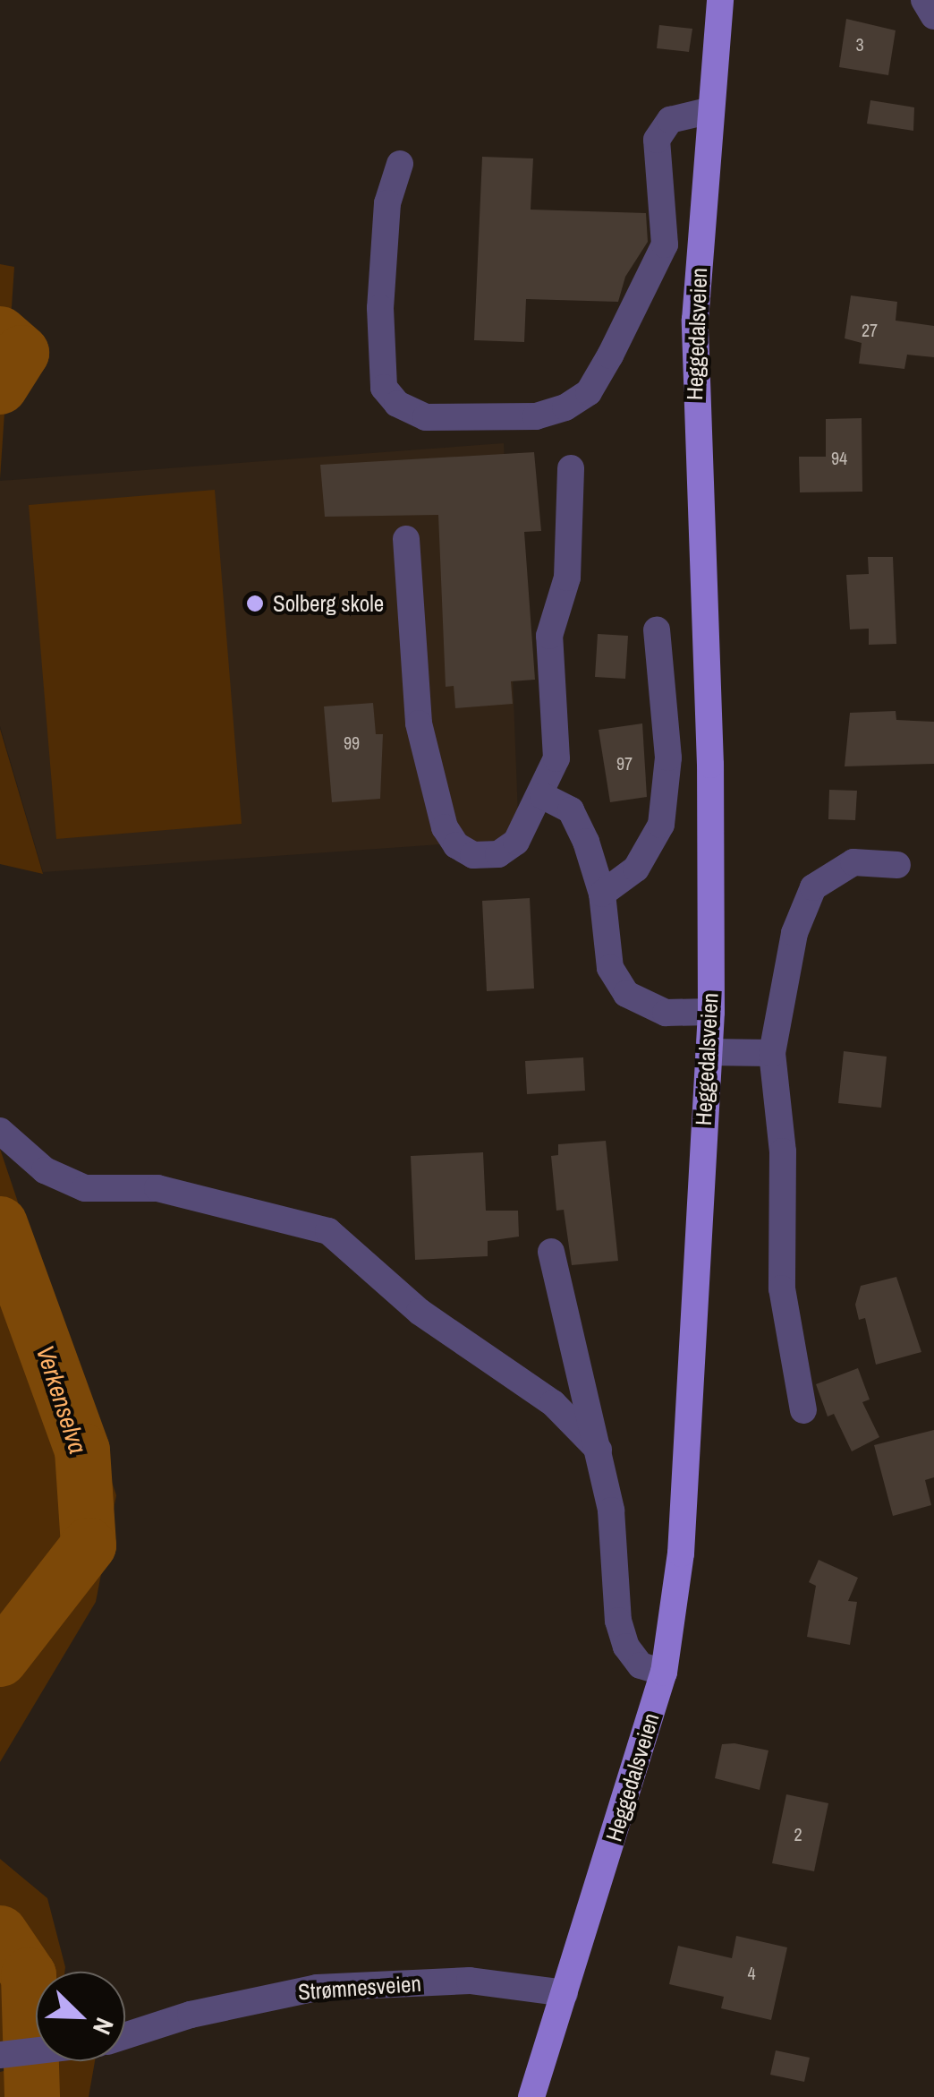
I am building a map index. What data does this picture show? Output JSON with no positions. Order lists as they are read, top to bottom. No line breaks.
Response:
{"streets":{"main road":["Heggedalsveien"],"street":["Strømnesveien"]},"crossings":[["Heggedalsveien","Strømnesveien"]],"water":["Verkenselva"],"places":["Solberg skole"],"house_numbers":["3","27","94","99","97","2","4"],"north":"bottom right"}
